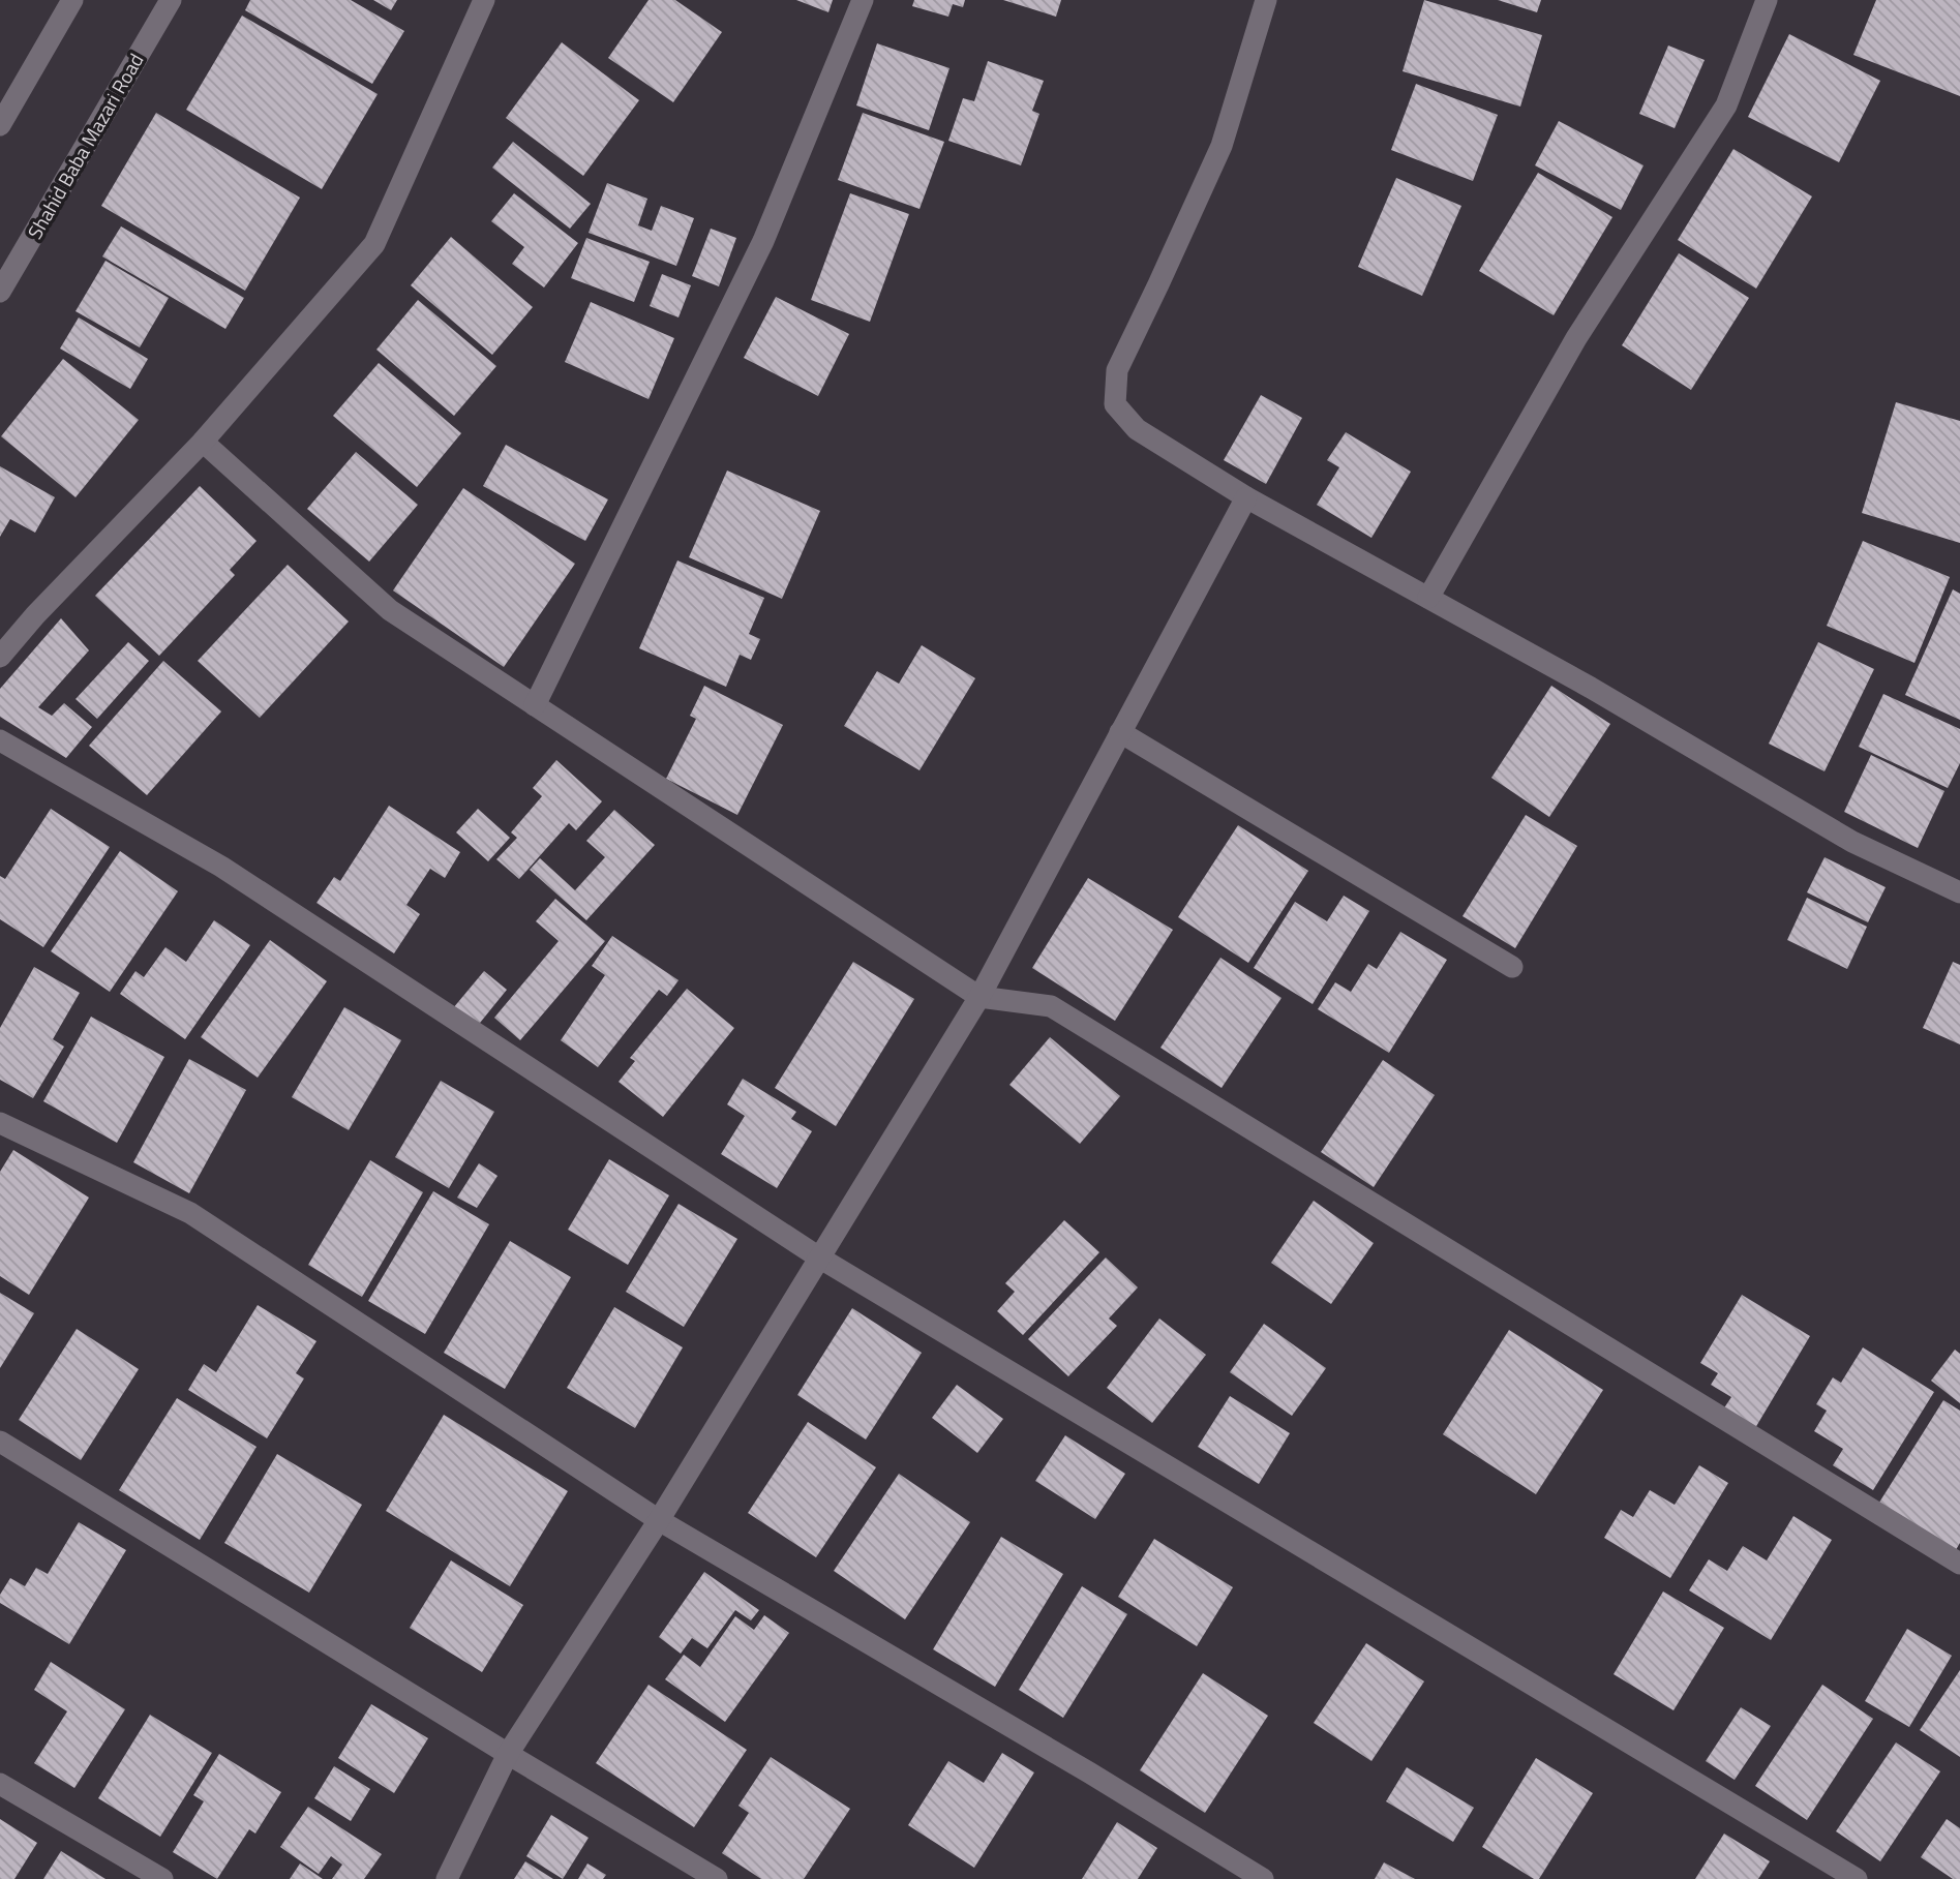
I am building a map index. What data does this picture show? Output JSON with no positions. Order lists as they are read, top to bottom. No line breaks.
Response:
{"streets":{"street":["Shahid Baba Mazari Road"]}}
